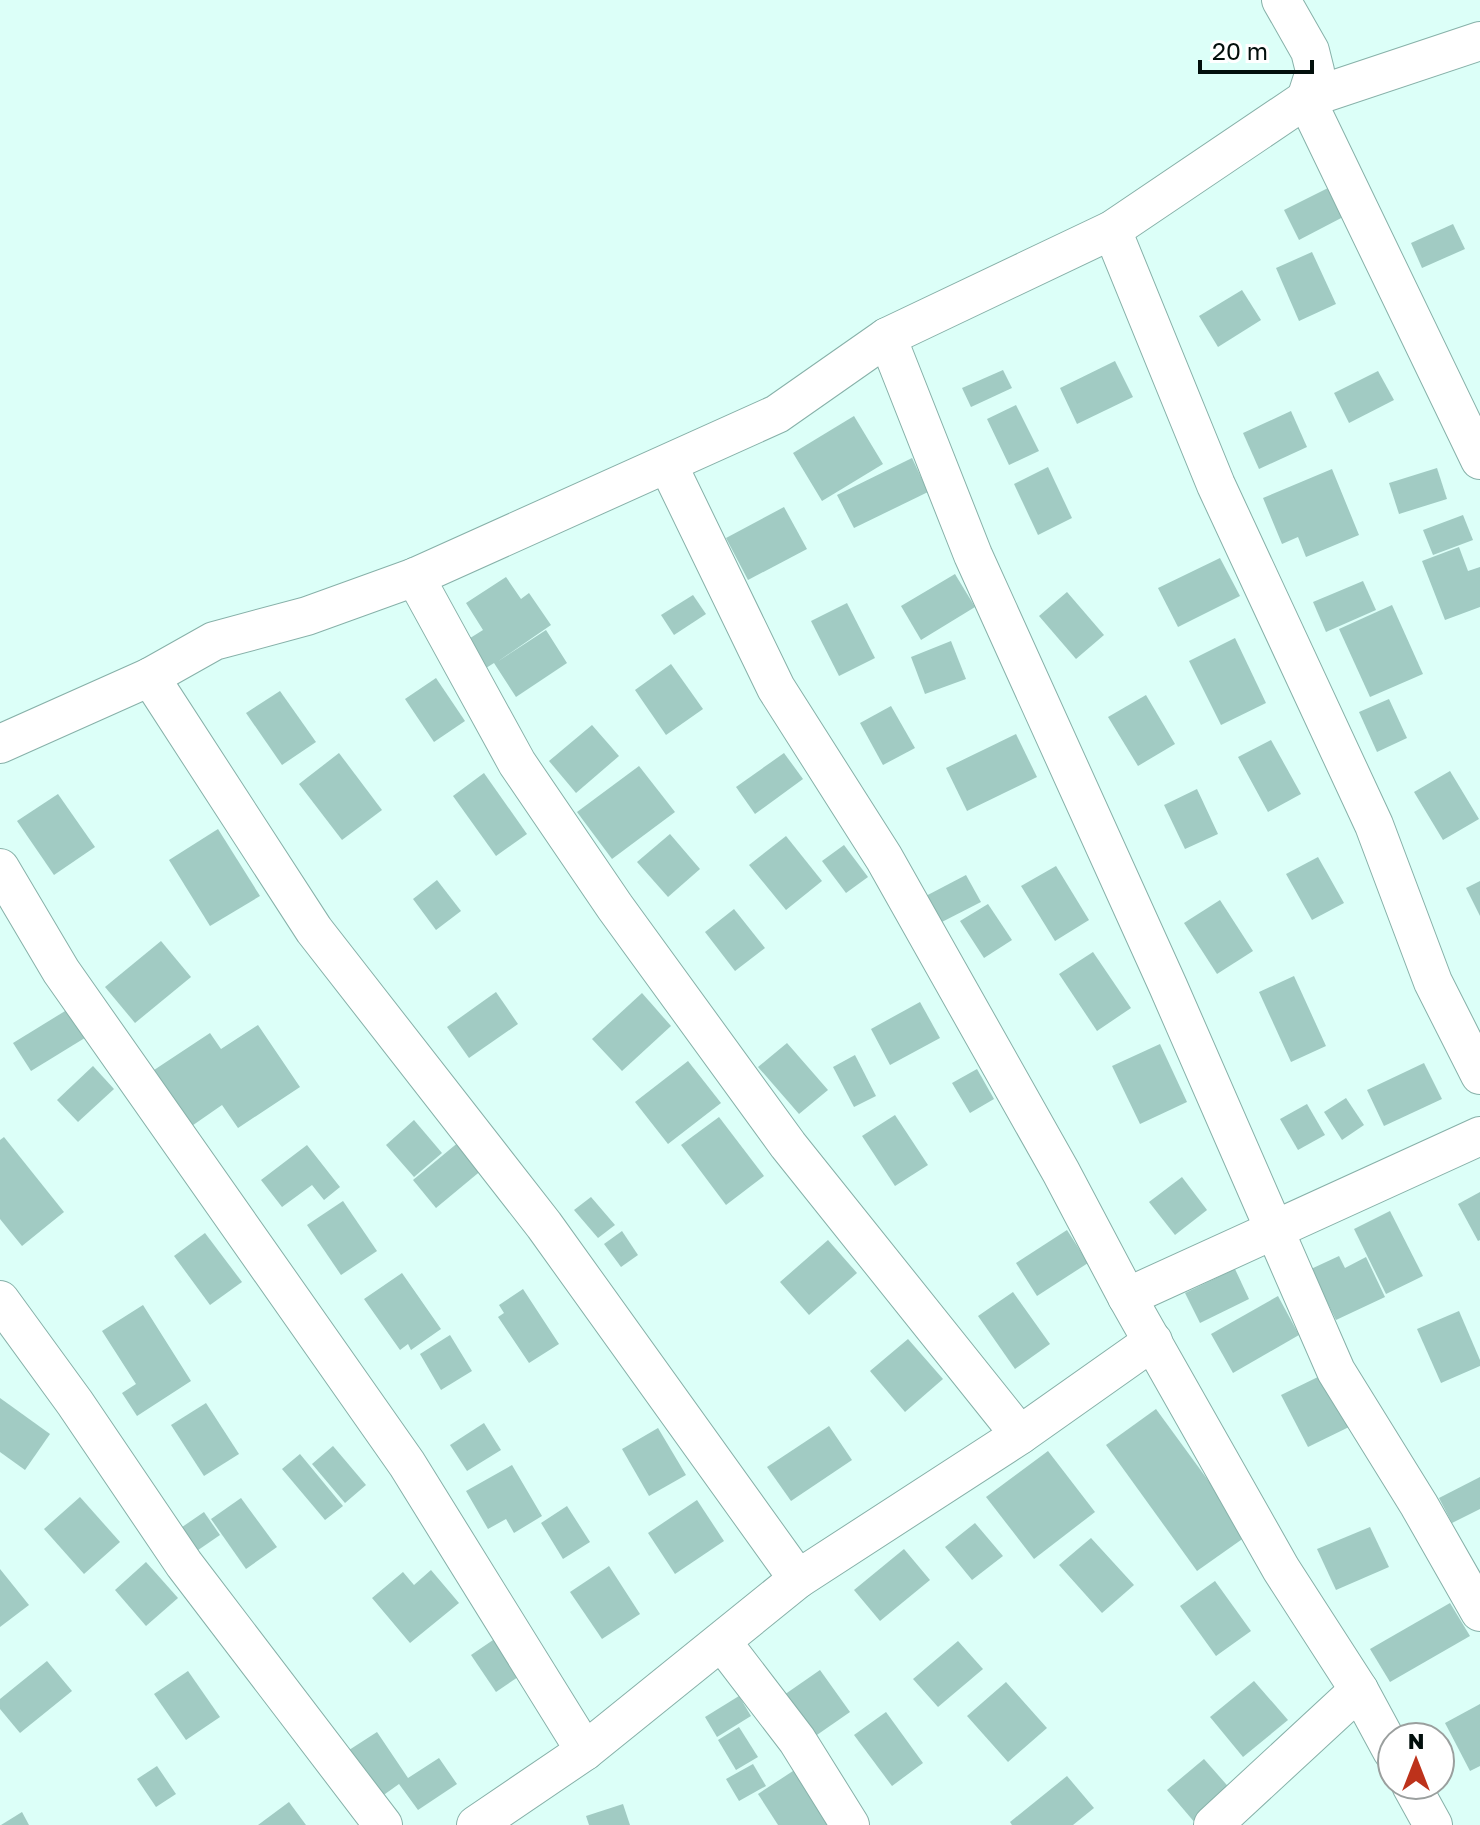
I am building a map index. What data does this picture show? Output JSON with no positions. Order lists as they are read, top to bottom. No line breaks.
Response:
{"scale_bar":"20 m","north":"top"}
